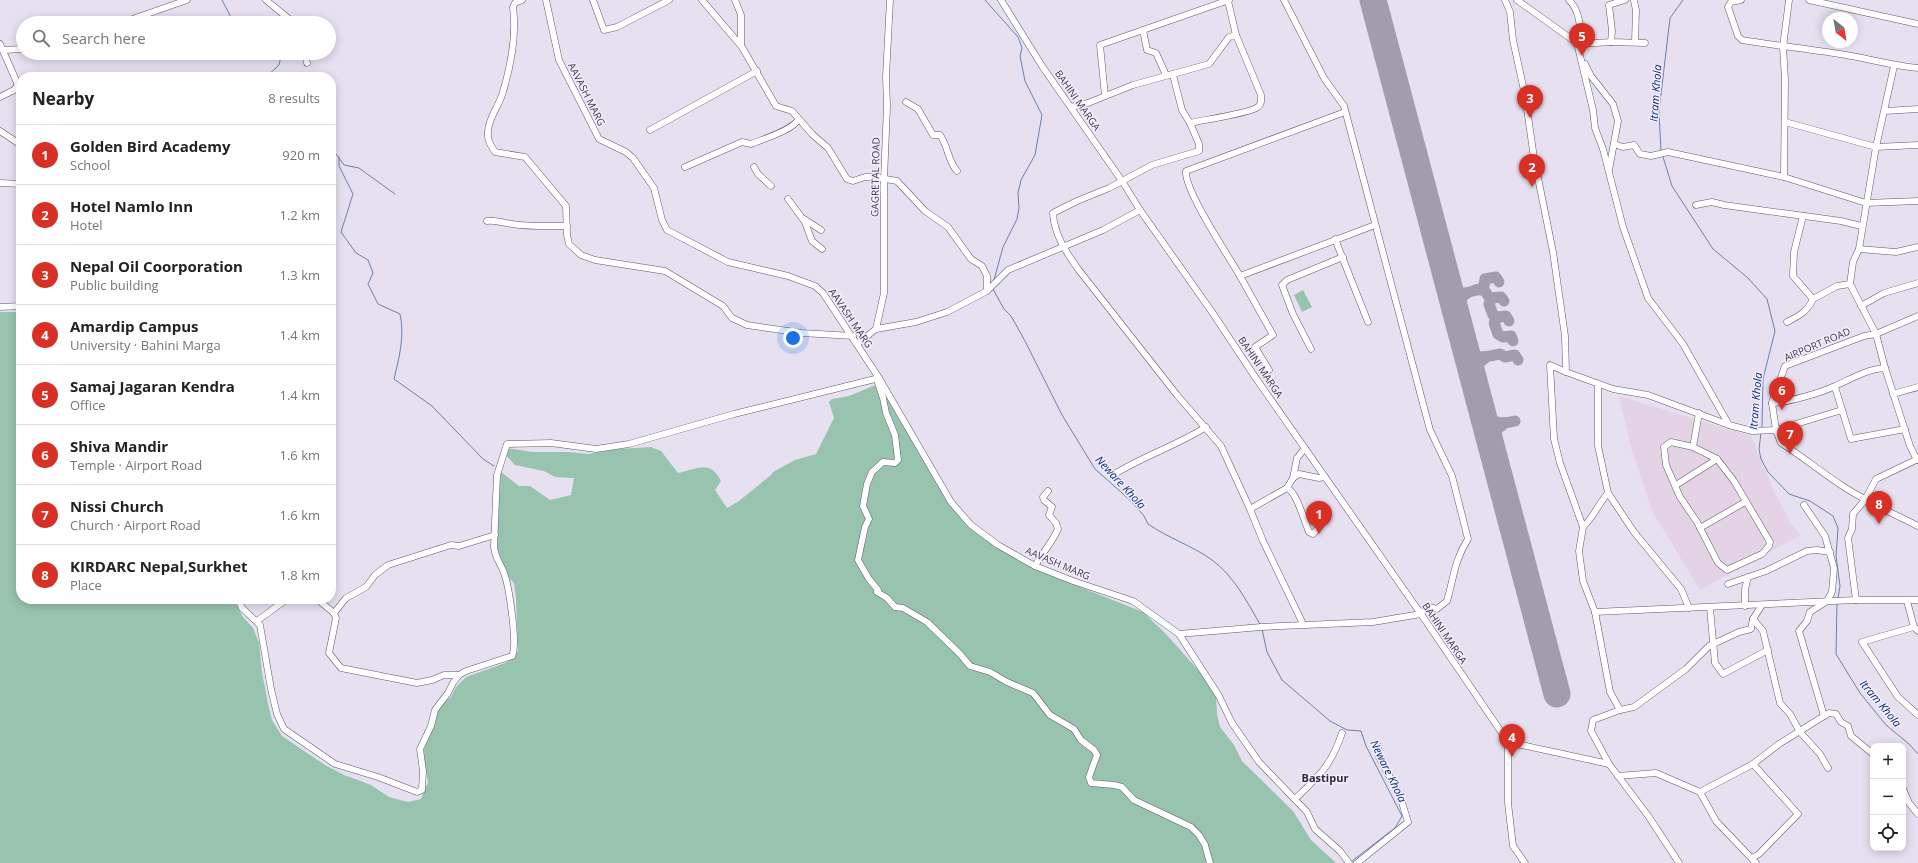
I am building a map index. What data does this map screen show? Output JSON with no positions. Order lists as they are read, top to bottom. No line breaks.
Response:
{"streets":{"street":["AAVASH MARG","BAHINI MARGA","GAGRETAL ROAD","AIRPORT ROAD"]},"districts":["Bastipur"],"water":["Itram Khola","Neware Khola"],"north":"bottom right","page":{"search":"Search here","pins":["5","3","2","6","7","8","1","4"],"heading":["Nearby","8 results"],"list":[{"mark":"1","name":"Golden Bird Academy","note":"School","value":"920 m"},{"mark":"2","name":"Hotel Namlo Inn","note":"Hotel","value":"1.2 km"},{"mark":"3","name":"Nepal Oil Coorporation","note":"Public building","value":"1.3 km"},{"mark":"4","name":"Amardip Campus","note":"University · Bahini Marga","value":"1.4 km"},{"mark":"5","name":"Samaj Jagaran Kendra","note":"Office","value":"1.4 km"},{"mark":"6","name":"Shiva Mandir","note":"Temple · Airport Road","value":"1.6 km"},{"mark":"7","name":"Nissi Church","note":"Church · Airport Road","value":"1.6 km"},{"mark":"8","name":"KIRDARC Nepal,Surkhet","note":"Place","value":"1.8 km"}],"map_buttons":["+","−"]}}
